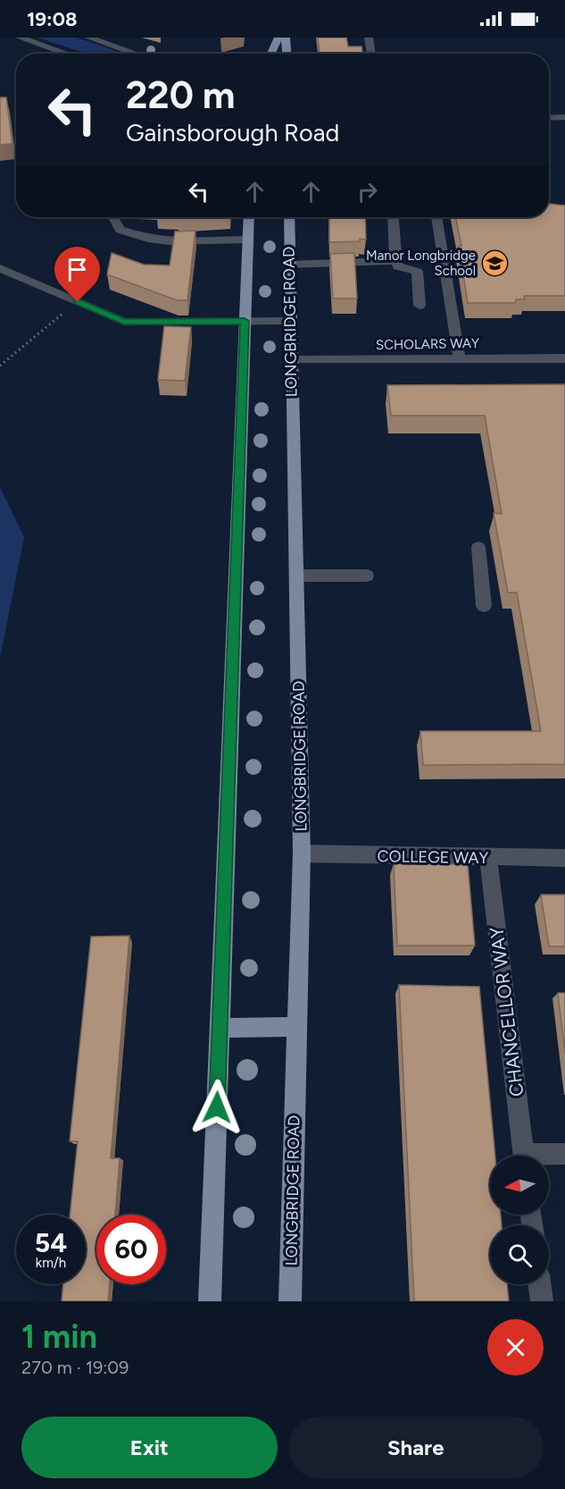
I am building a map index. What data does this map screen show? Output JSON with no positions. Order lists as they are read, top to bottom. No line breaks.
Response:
{"streets":{"main road":["LONGBRIDGE ROAD"],"street":["SCHOLARS WAY","COLLEGE WAY","CHANCELLOR WAY"]},"crossings":[["LONGBRIDGE ROAD","SCHOLARS WAY"],["LONGBRIDGE ROAD","COLLEGE WAY"],["COLLEGE WAY","CHANCELLOR WAY"]],"places":{"school or university":["Manor Longbridge School"]},"north":"left","page":{"status":"19:08","turn":["220 m","Gainsborough Road"],"speed":"54 km/h","limit":"60","heading":["1 min","270 m · 19:09"],"buttons":["Exit","Share"]}}
